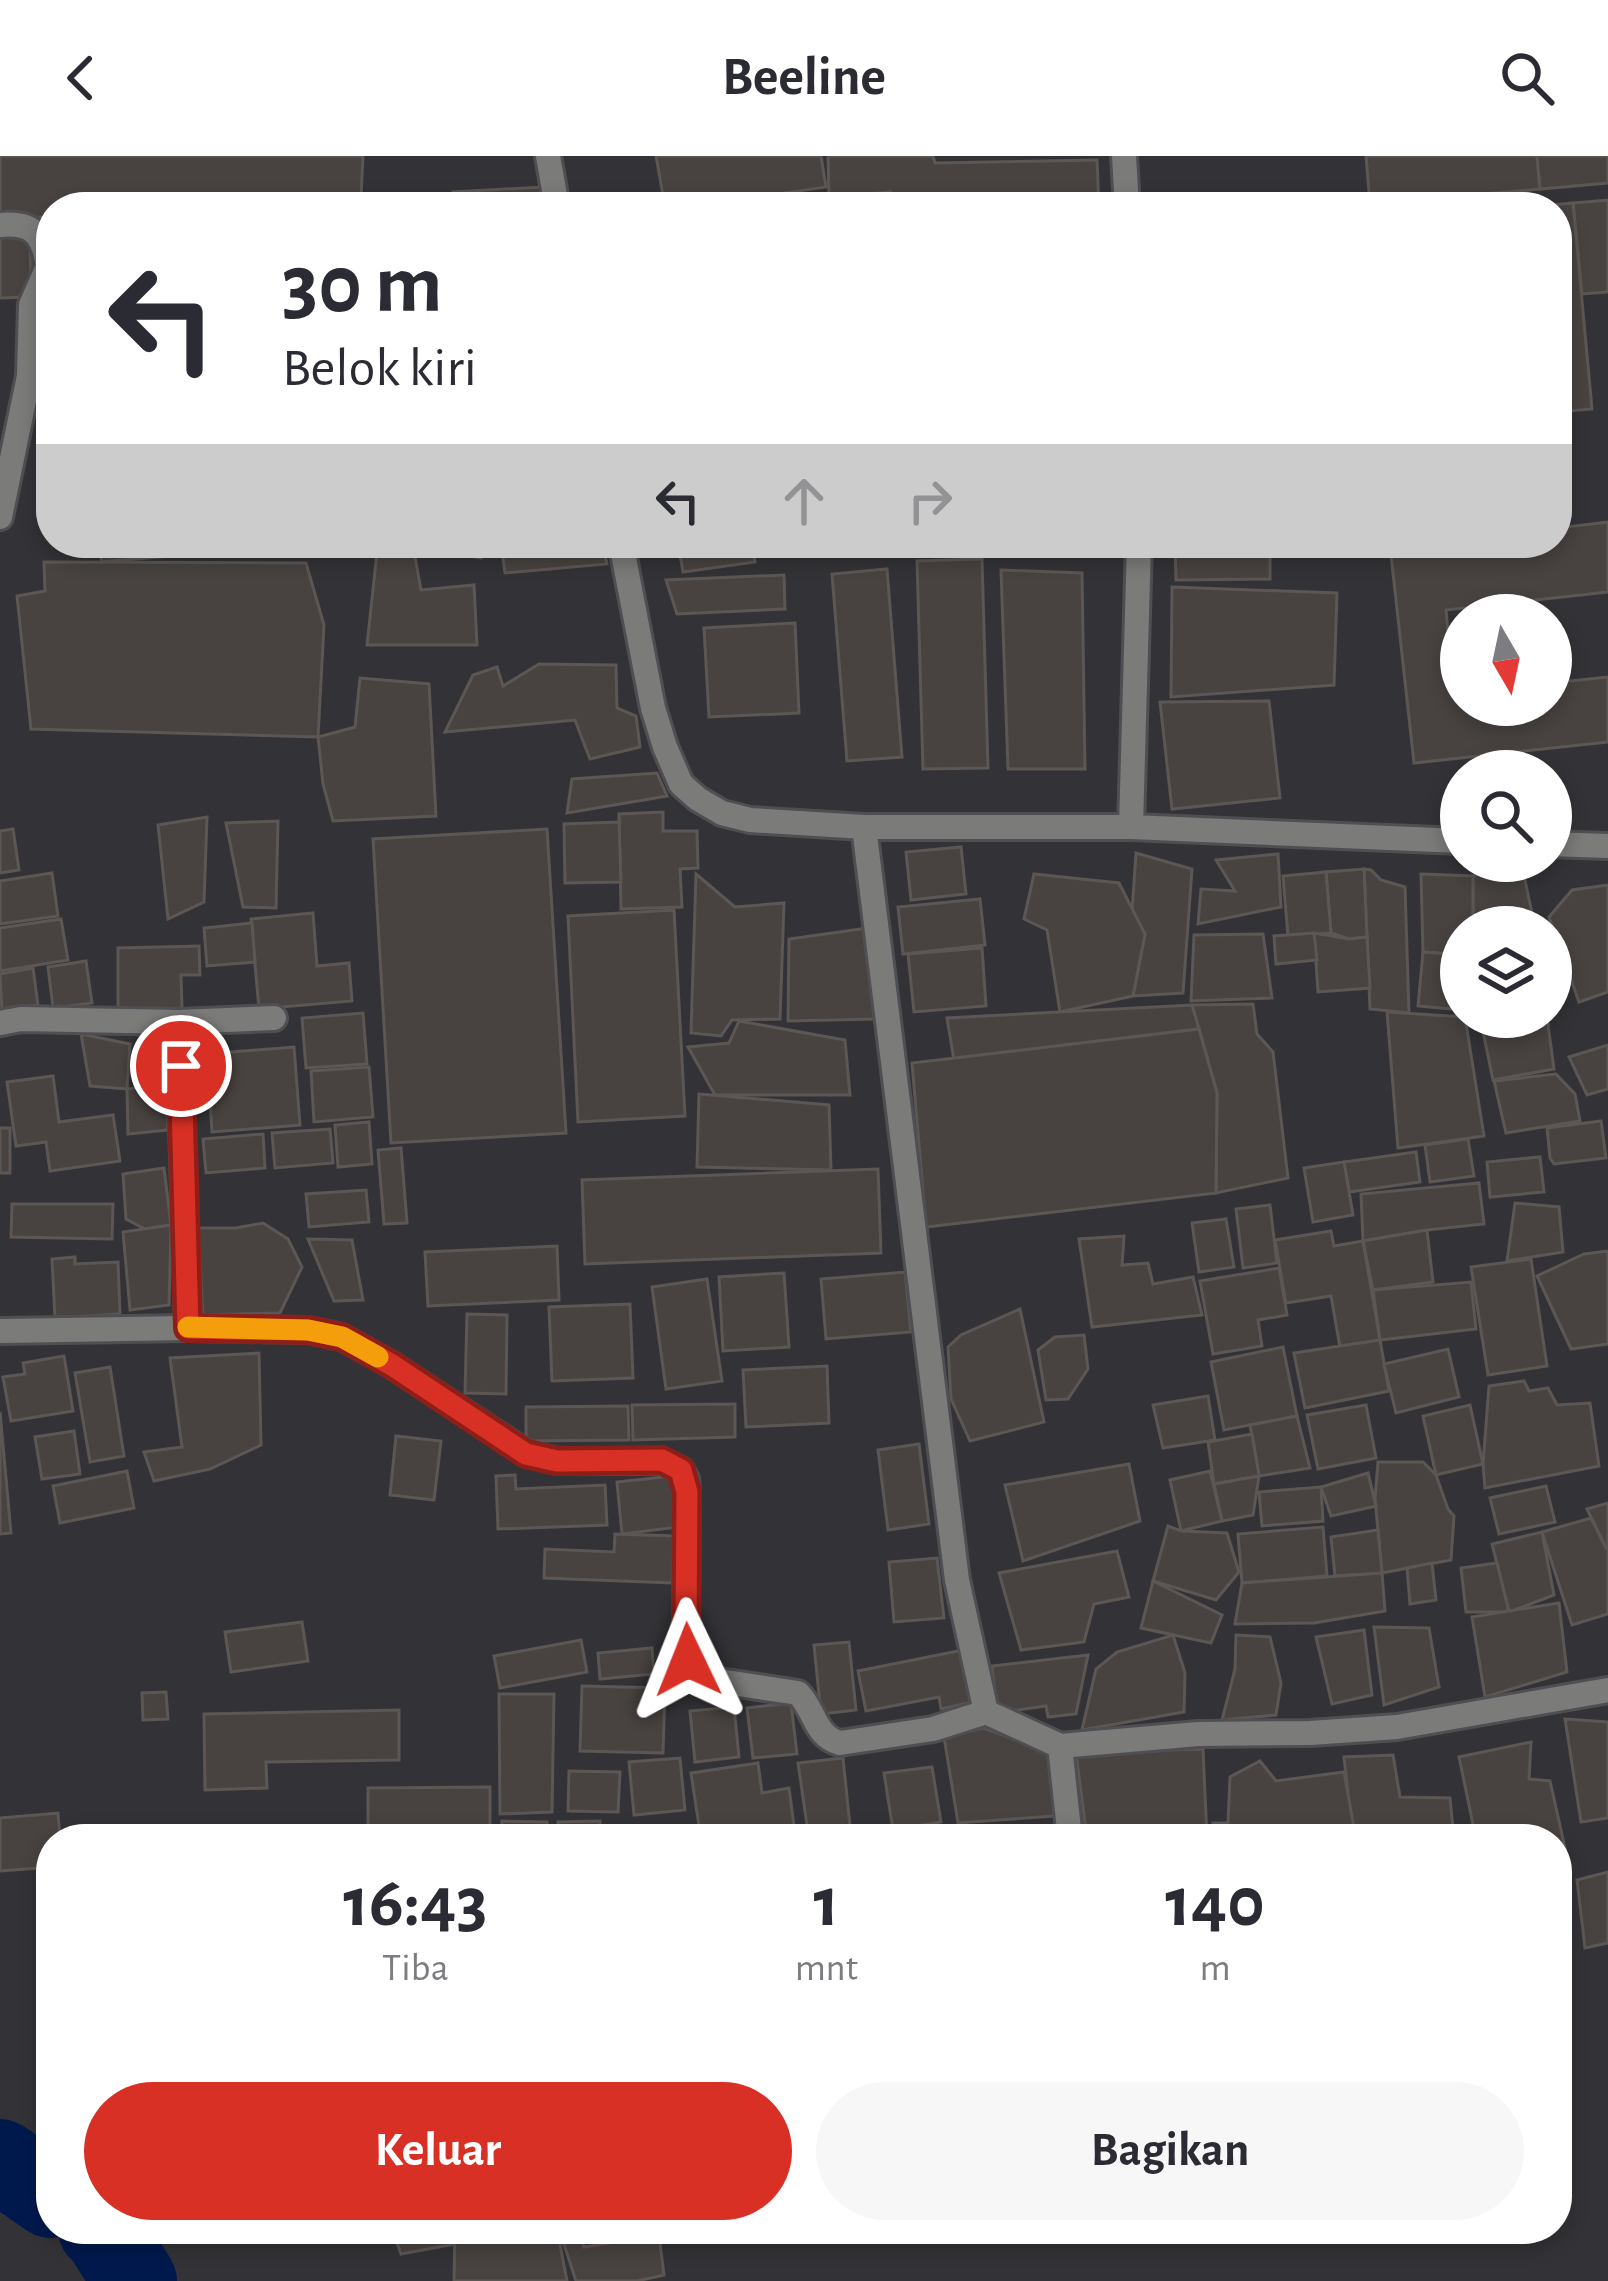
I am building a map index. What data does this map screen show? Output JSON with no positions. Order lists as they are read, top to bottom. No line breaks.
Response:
{"north":"bottom","page":{"header":"Beeline","turn":["30 m","Belok kiri"],"eta":["16:43","Tiba","1","mnt","140","m"],"buttons":["Keluar","Bagikan"]}}
